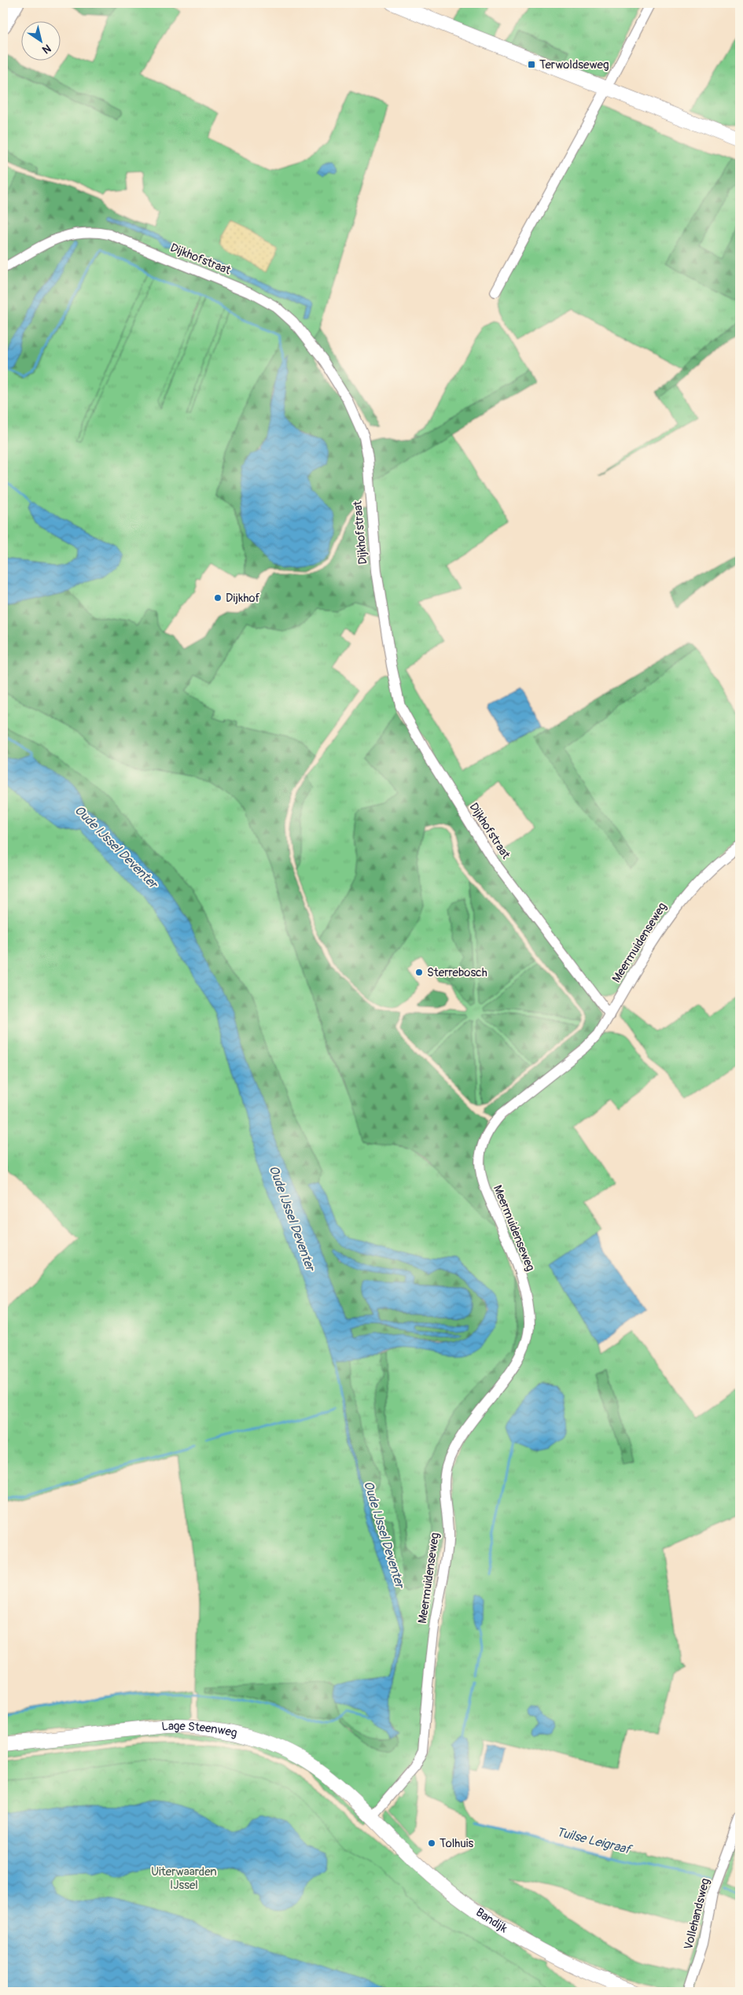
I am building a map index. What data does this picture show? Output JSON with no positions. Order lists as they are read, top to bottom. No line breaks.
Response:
{"streets":{"street":["Dijkhofstraat","Meermuidenseweg","Lage Steenweg","Vollehandsweg","Bandijk"]},"crossings":[["Dijkhofstraat","Meermuidenseweg"],["Meermuidenseweg","Lage Steenweg"],["Meermuidenseweg","Bandijk"],["Lage Steenweg","Bandijk"]],"water":["Oude IJssel Deventer","Tuilse Leigraaf"],"parks":["Uiterwaarden IJssel"],"places":{"transit":["Terwoldseweg"],"other":["Dijkhof","Sterrebosch","Tolhuis"]},"north":"bottom right"}
